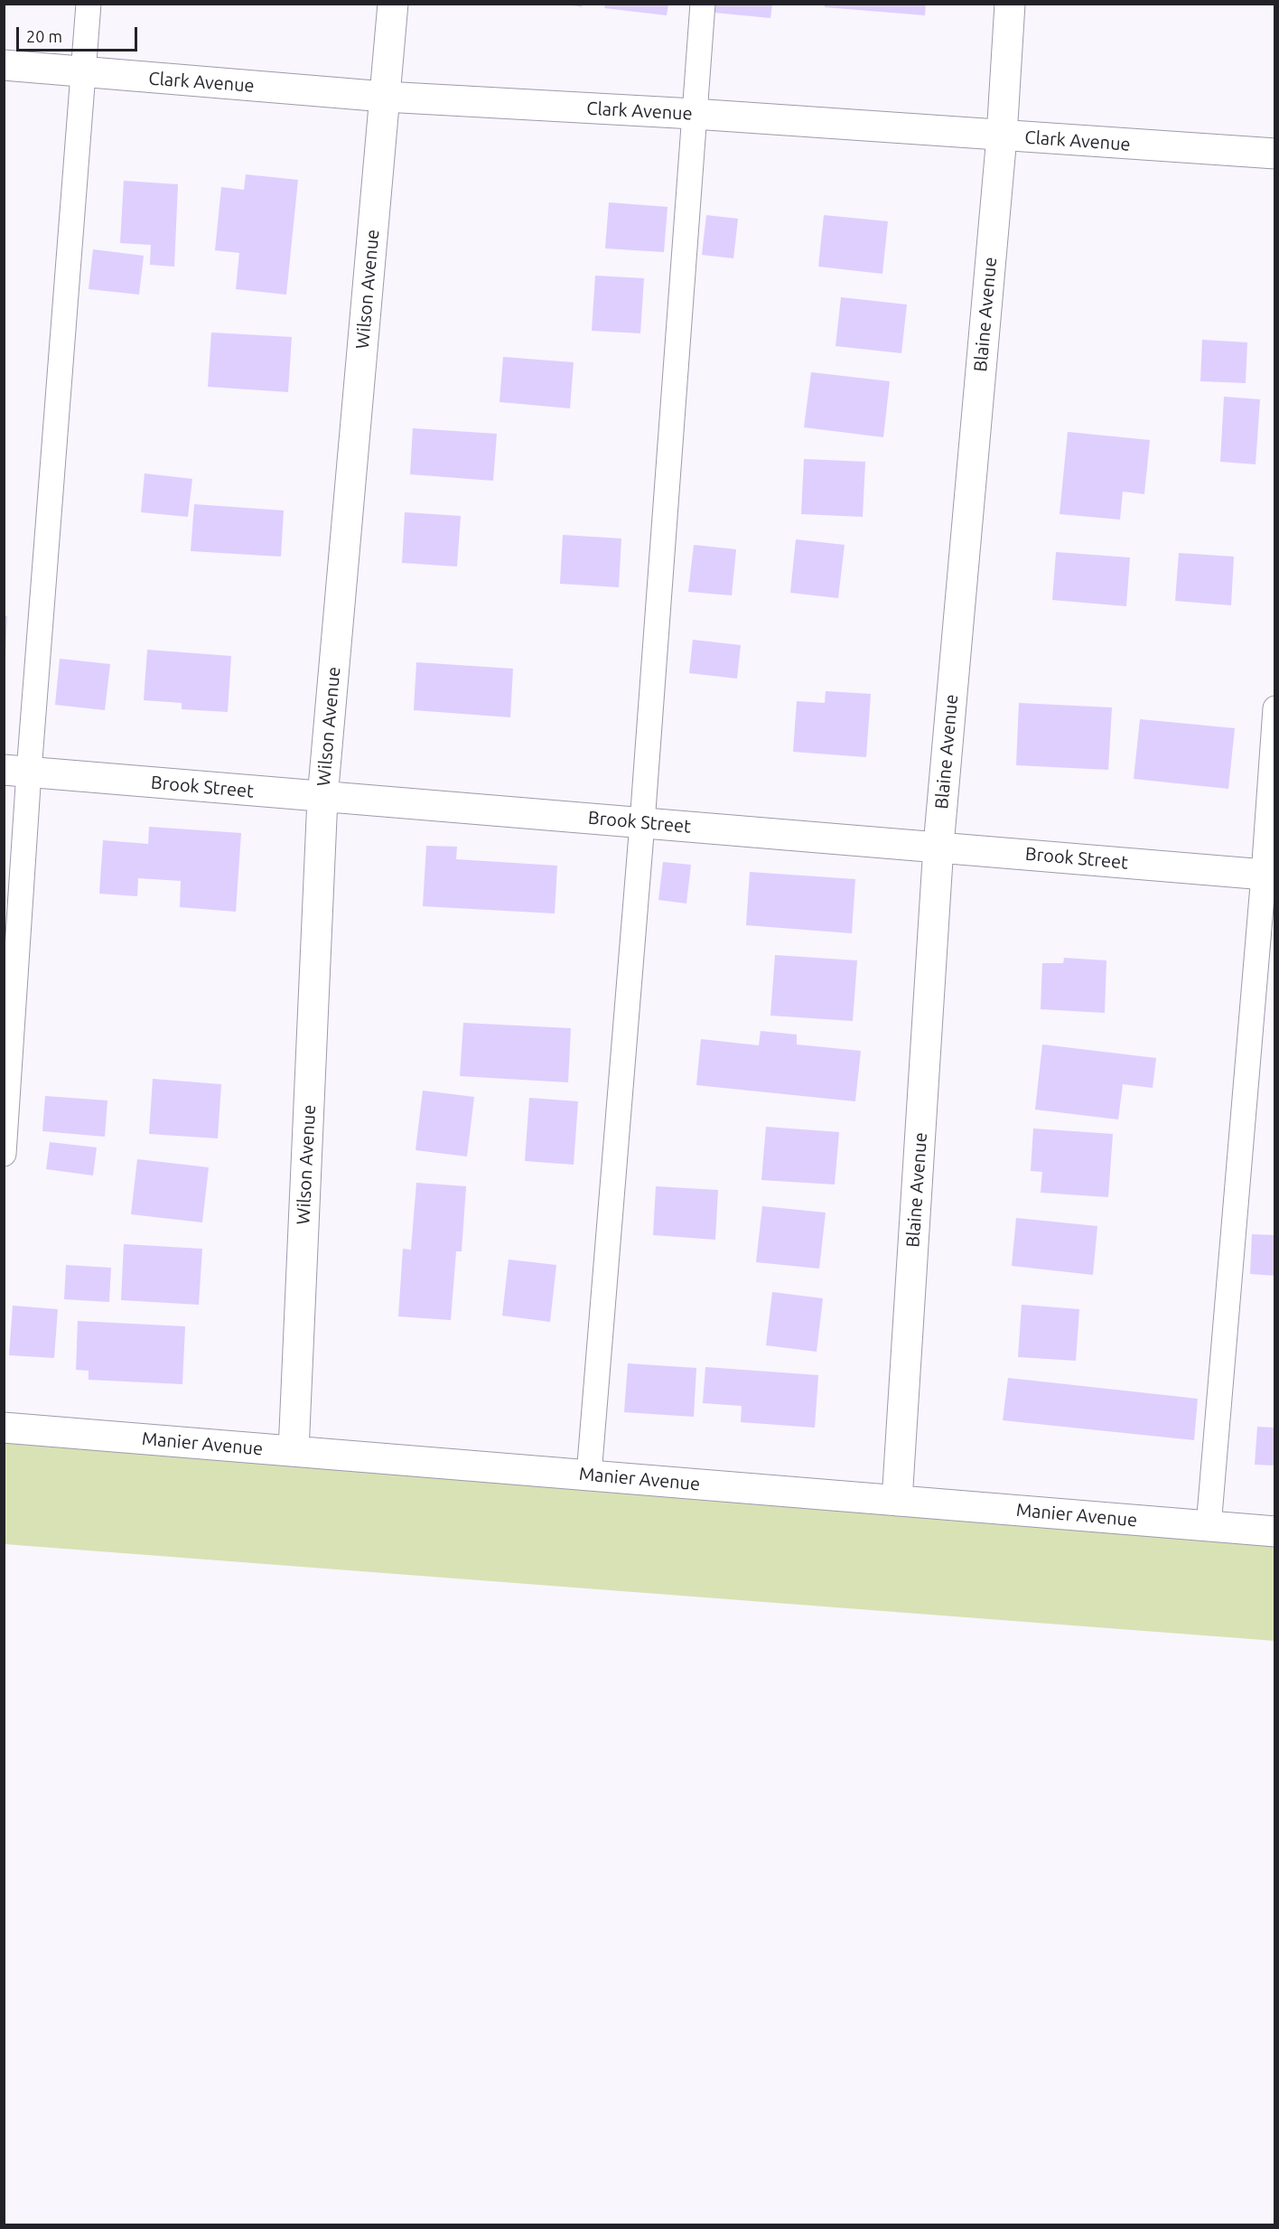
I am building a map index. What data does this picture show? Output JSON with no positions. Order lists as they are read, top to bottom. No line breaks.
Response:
{"streets":{"street":["Clark Avenue","Wilson Avenue","Blaine Avenue","Brook Street","Manier Avenue"]},"crossings":[["Clark Avenue","Wilson Avenue"],["Clark Avenue","Blaine Avenue"],["Wilson Avenue","Brook Street"],["Wilson Avenue","Manier Avenue"],["Blaine Avenue","Brook Street"],["Blaine Avenue","Manier Avenue"]],"scale_bar":"20 m"}
